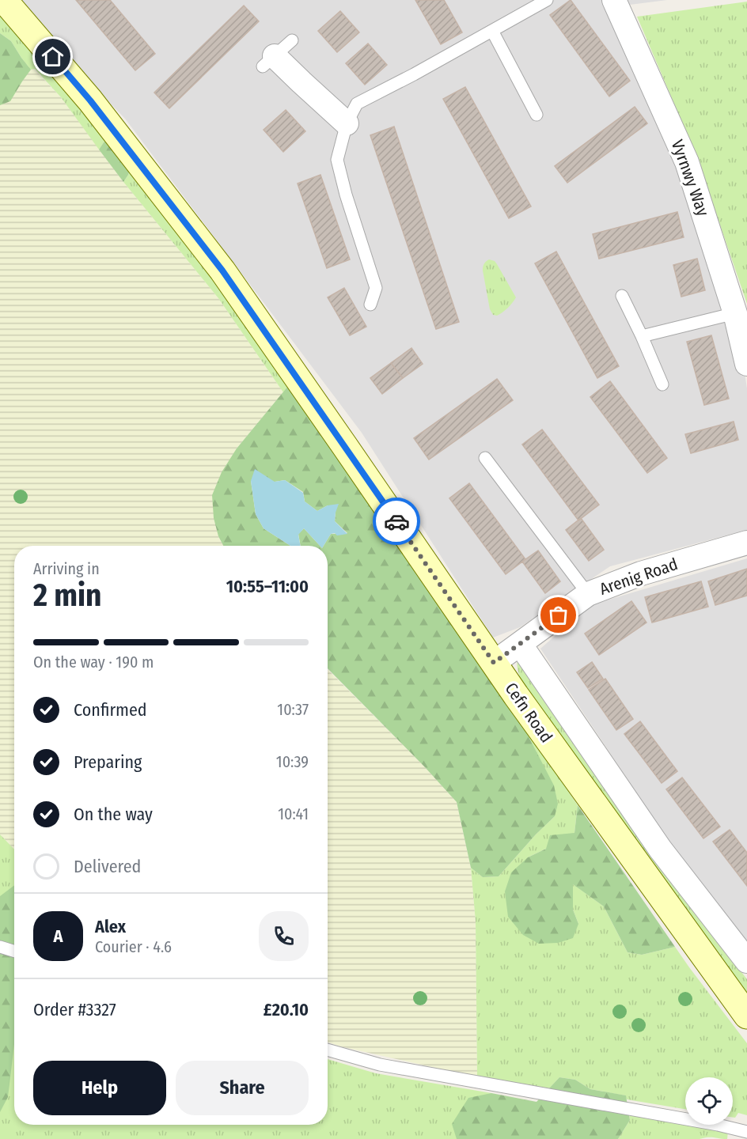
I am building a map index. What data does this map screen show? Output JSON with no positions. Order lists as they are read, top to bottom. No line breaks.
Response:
{"streets":{"street":["Vyrnwy Way","Arenig Road","Cefn Road"]},"crossings":[["Arenig Road","Cefn Road"]],"page":{"heading":["2 min","Arriving in","10:55–11:00"],"panel":["Alex","Courier · 4.6","Order #3327","£20.10"],"bar":"On the way · 190 m","list":[["Confirmed","10:37"],["Preparing","10:39"],["On the way","10:41"],"Delivered"],"round":"A","buttons":["Help","Share"]}}
